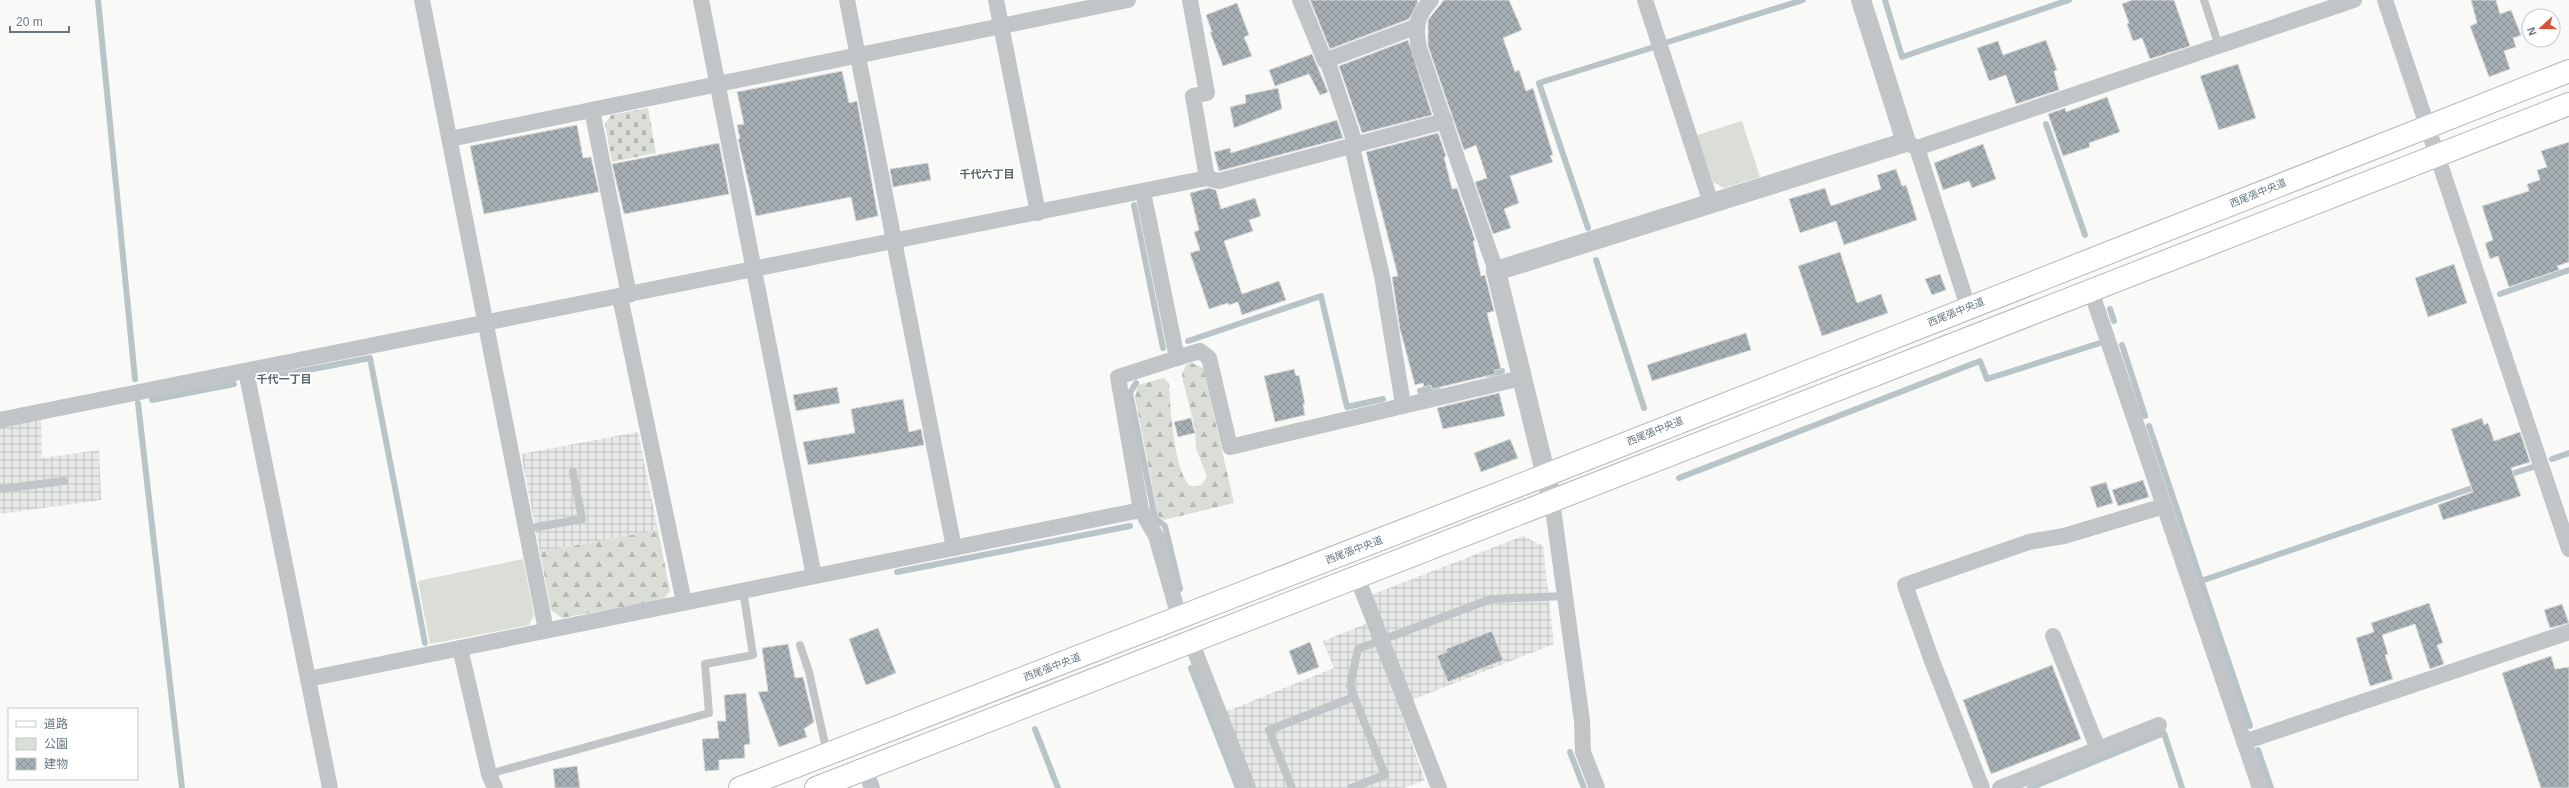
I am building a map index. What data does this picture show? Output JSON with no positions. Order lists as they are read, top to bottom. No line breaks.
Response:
{"streets":{"main road":["西尾張中央道"]},"districts":["千代六丁目","千代一丁目"],"legend":["道路","公園","建物"],"scale_bar":"20 m","north":"left"}
